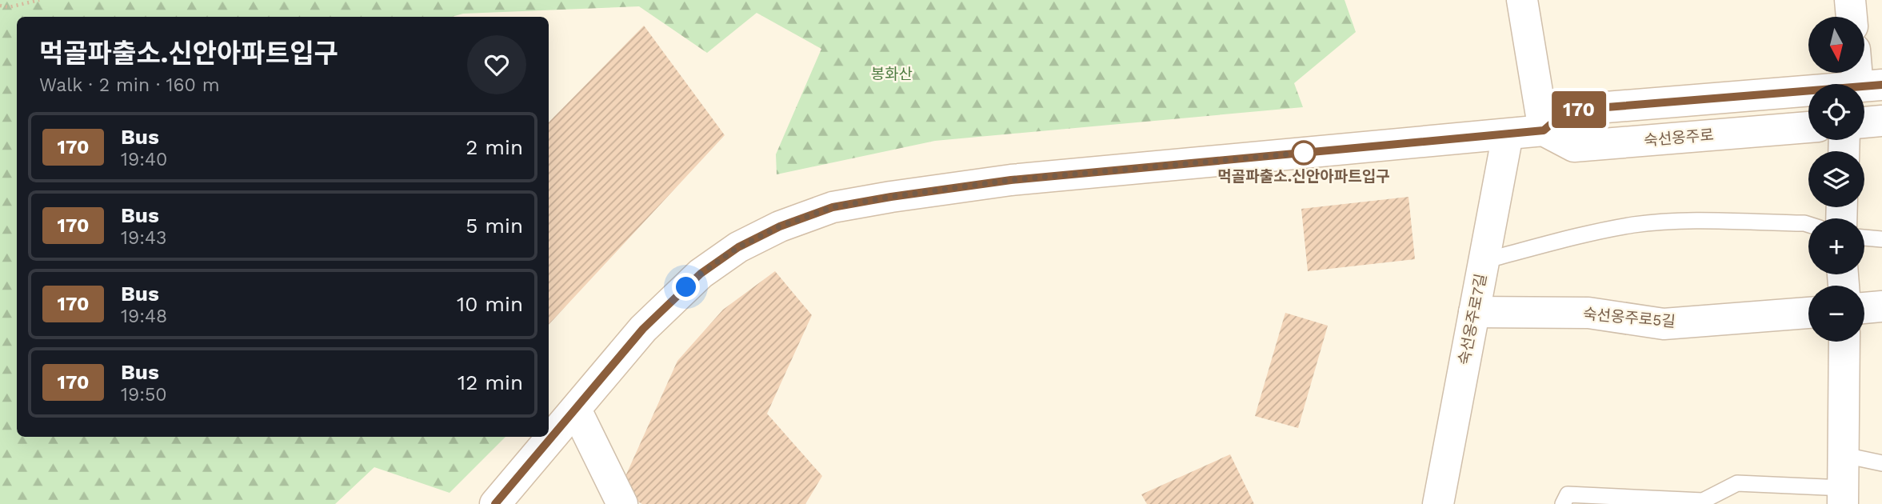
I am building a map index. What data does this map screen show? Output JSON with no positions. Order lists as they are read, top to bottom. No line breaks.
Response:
{"streets":{"street":["숙선옹주로","숙선옹주로5길","숙선옹주로7길"]},"crossings":[["숙선옹주로5길","숙선옹주로7길"]],"parks":["봉화산"],"places":["먹골파출소.신안아파트입구"],"lines":["bus line 170"],"north":"bottom","page":{"on_map":"170","map_buttons":["+","−"],"heading":["먹골파출소.신안아파트입구","Walk · 2 min · 160 m"],"list":[{"mark":"170","name":"Bus","note":"19:40","value":"2 min"},{"mark":"170","name":"Bus","note":"19:43","value":"5 min"},{"mark":"170","name":"Bus","note":"19:48","value":"10 min"},{"mark":"170","name":"Bus","note":"19:50","value":"12 min"}]}}
